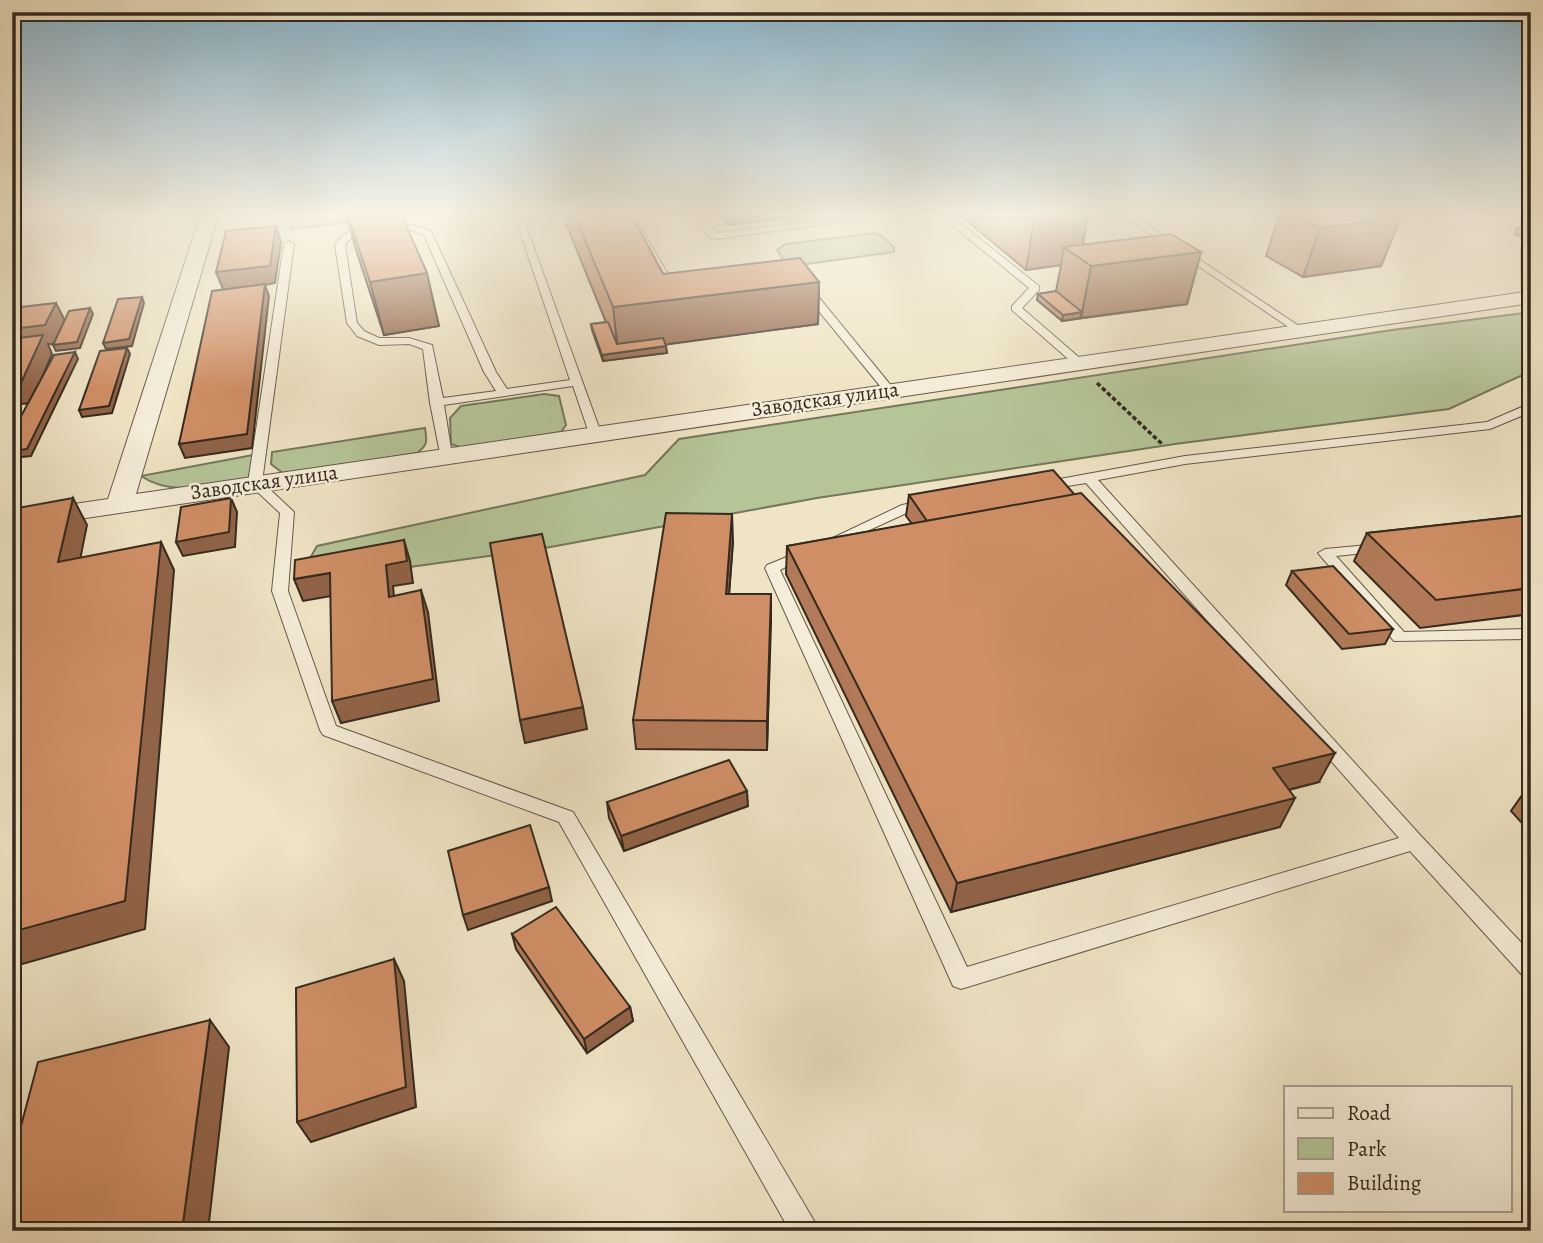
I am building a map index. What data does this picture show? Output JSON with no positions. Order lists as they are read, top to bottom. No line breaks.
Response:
{"streets":{"street":["Заводская улица"]},"legend":["Road","Park","Building"]}
